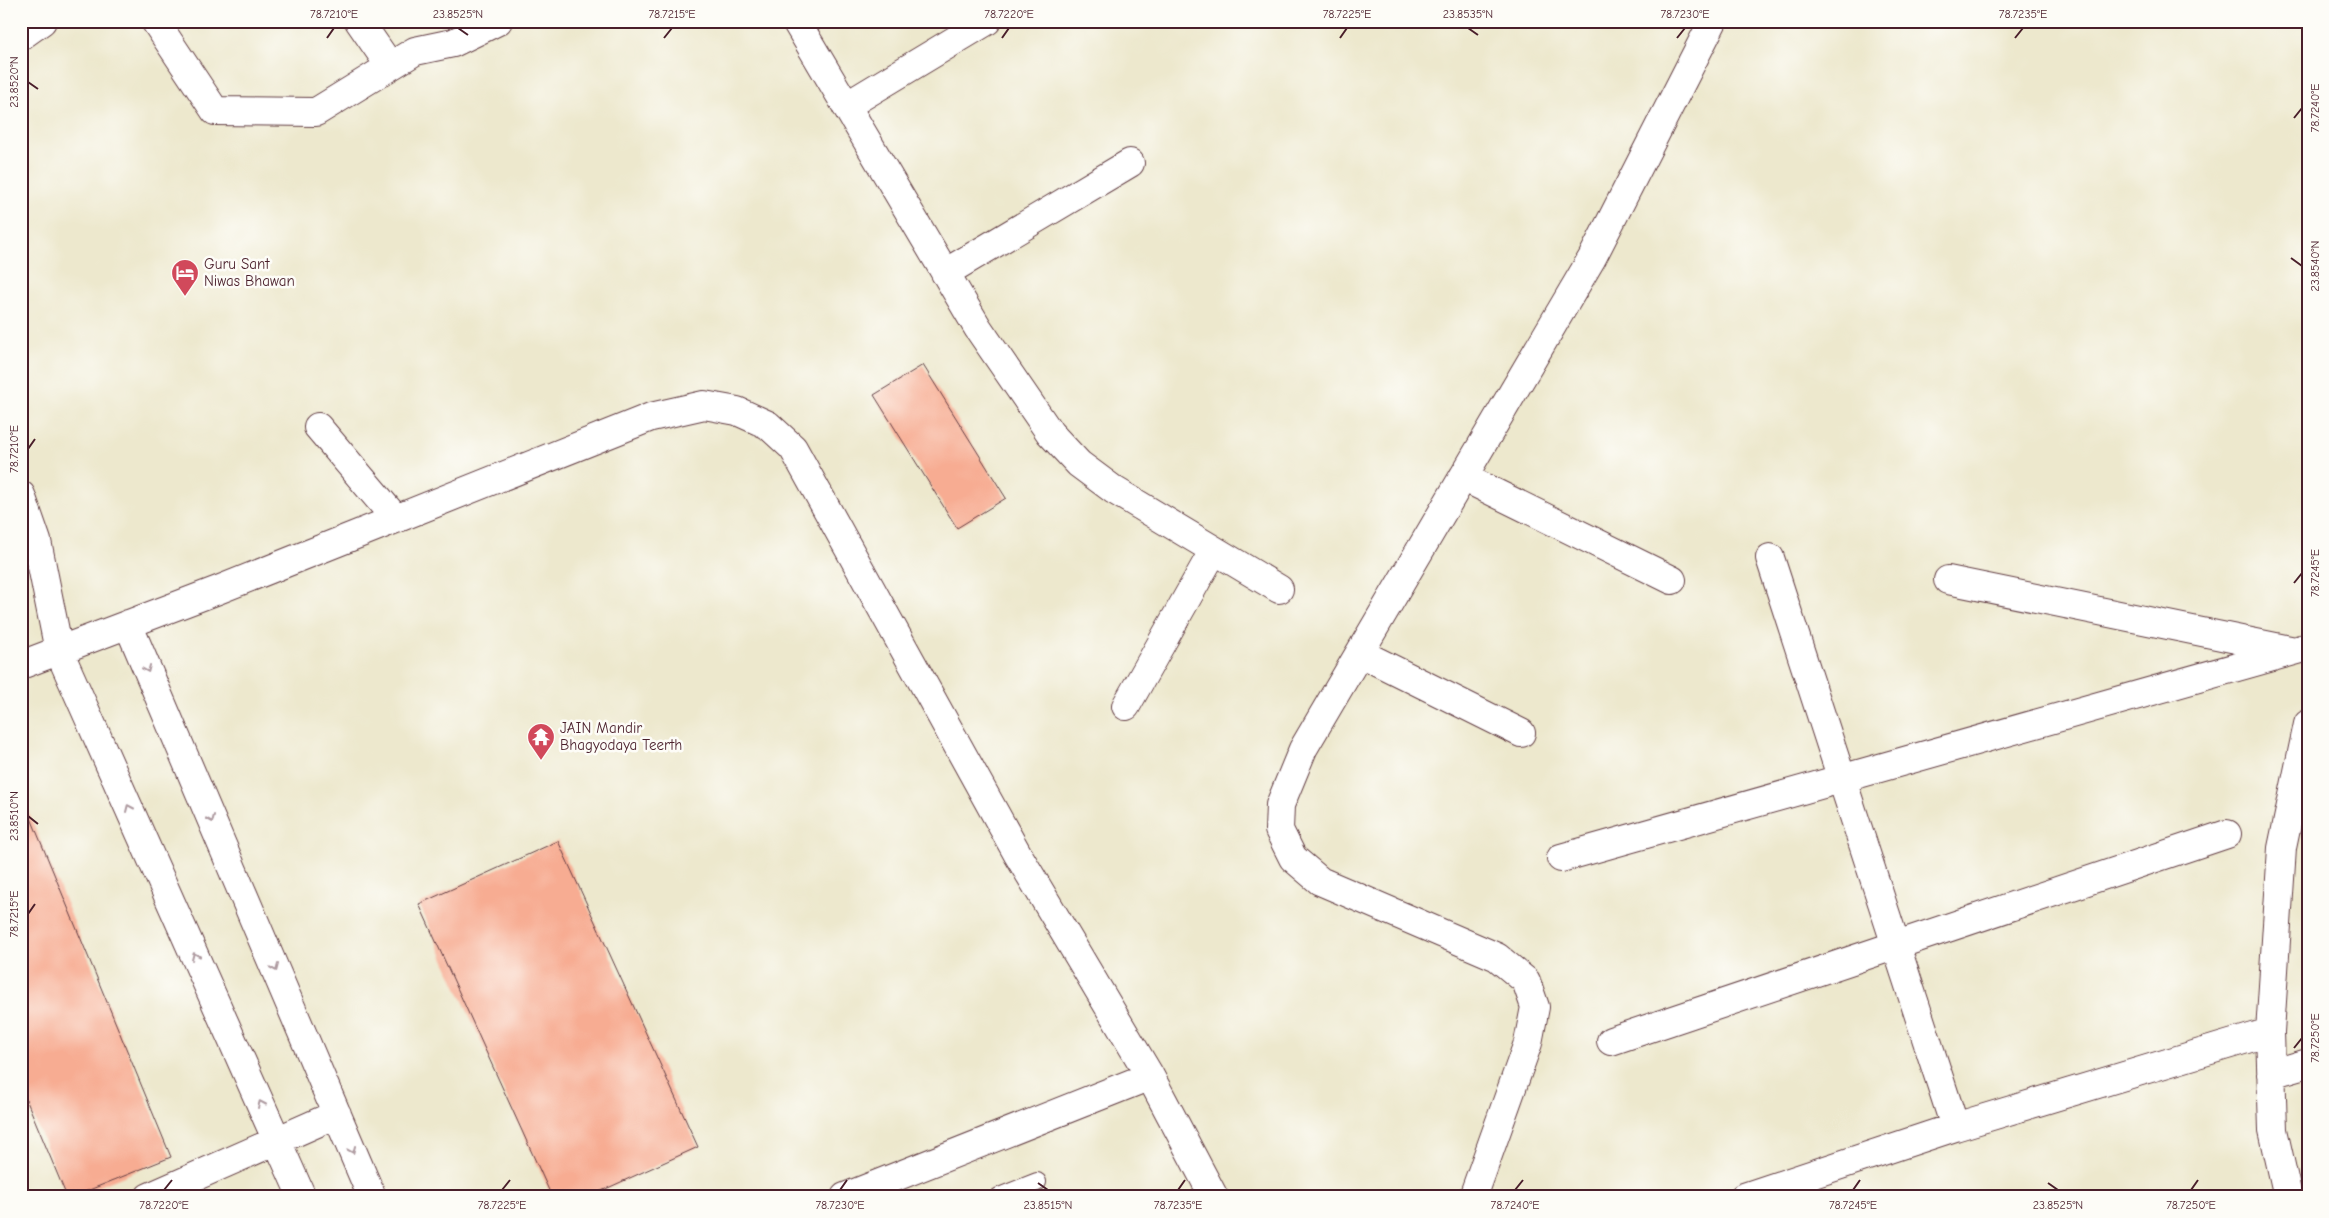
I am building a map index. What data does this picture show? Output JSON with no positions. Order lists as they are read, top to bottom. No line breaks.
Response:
{"places":{"hotel":["Guru Sant Niwas Bhawan"],"temple":["JAIN Mandir Bhagyodaya Teerth"]},"coordinates":["78.7210°E","23.8525°N","78.7215°E","78.7220°E","78.7225°E","23.8535°N","78.7230°E","78.7235°E","23.8520°N","78.7240°E","23.8540°N","78.7245°E","23.8510°N","78.7250°E","23.8515°N"]}
